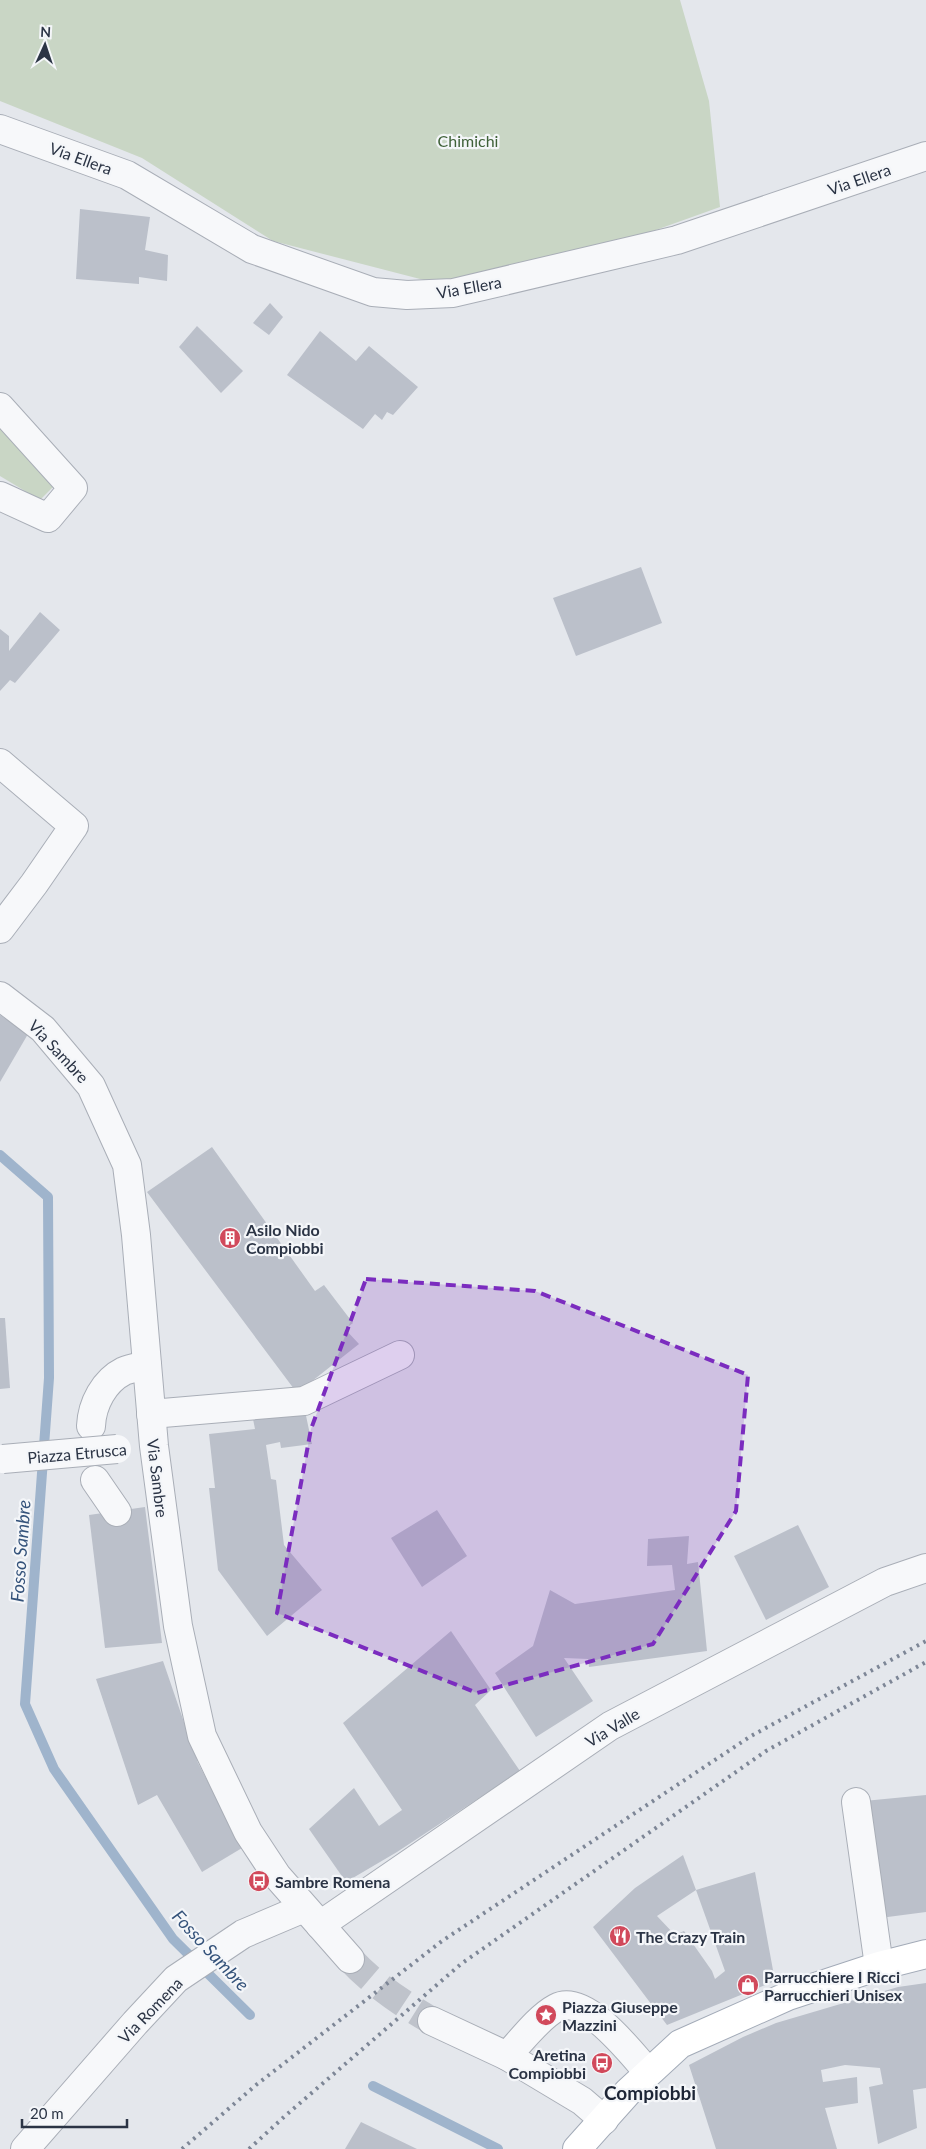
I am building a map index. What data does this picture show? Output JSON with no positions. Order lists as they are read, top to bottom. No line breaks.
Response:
{"streets":{"street":["Via Ellera","Via Sambre","Piazza Etrusca","Via Valle","Via Romena"]},"crossings":[["Via Sambre","Piazza Etrusca"],["Via Sambre","Via Valle"],["Via Sambre","Via Romena"],["Via Valle","Via Romena"]],"districts":["Compiobbi"],"water":["Fosso Sambre"],"parks":["Chimichi"],"places":{"building":["Asilo Nido Compiobbi"],"bus stop":["Sambre Romena","Aretina Compiobbi"],"restaurant":["The Crazy Train"],"shop":["Parrucchiere I Ricci Parrucchieri Unisex"],"place":["Piazza Giuseppe Mazzini"]},"scale_bar":"20 m","north":"top"}
